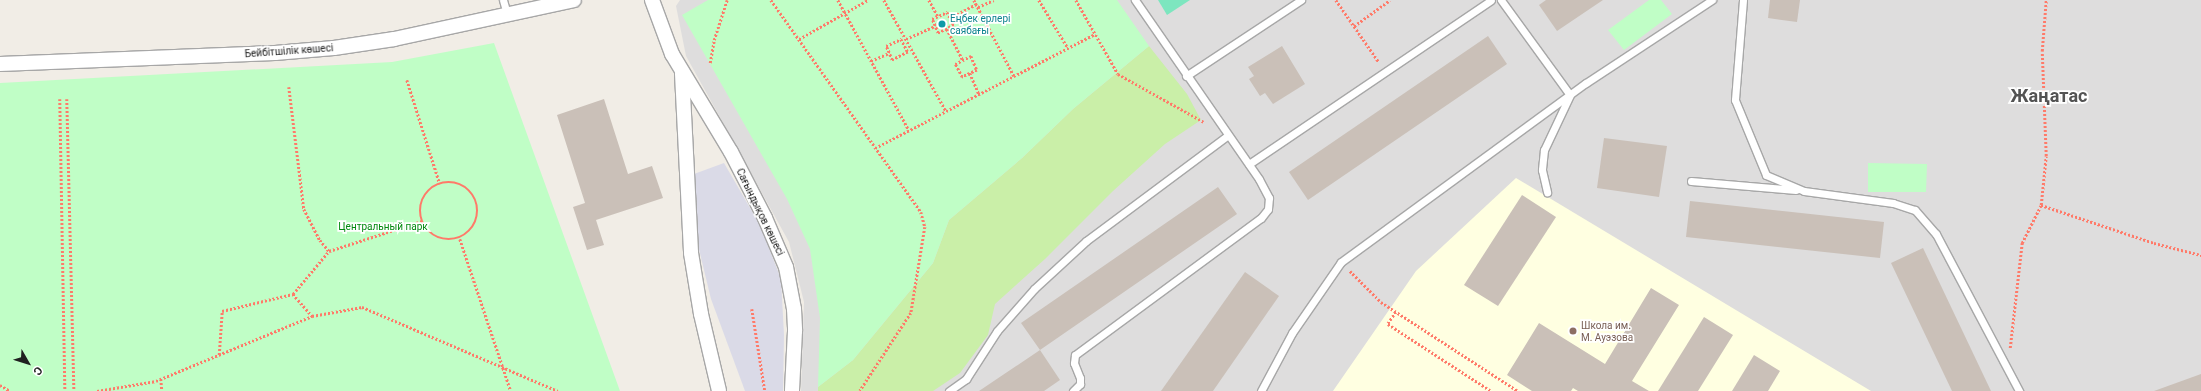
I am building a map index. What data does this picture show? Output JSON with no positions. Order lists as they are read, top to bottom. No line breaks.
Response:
{"streets":{"street":["Бейбітшілік көшесі","Сағындықов көшесі"]},"districts":["Жаңатас"],"parks":["Центральный парк"],"places":["Еңбек ерлері саябағы","Школа им. М. Ауэзова"],"north":"bottom right"}
